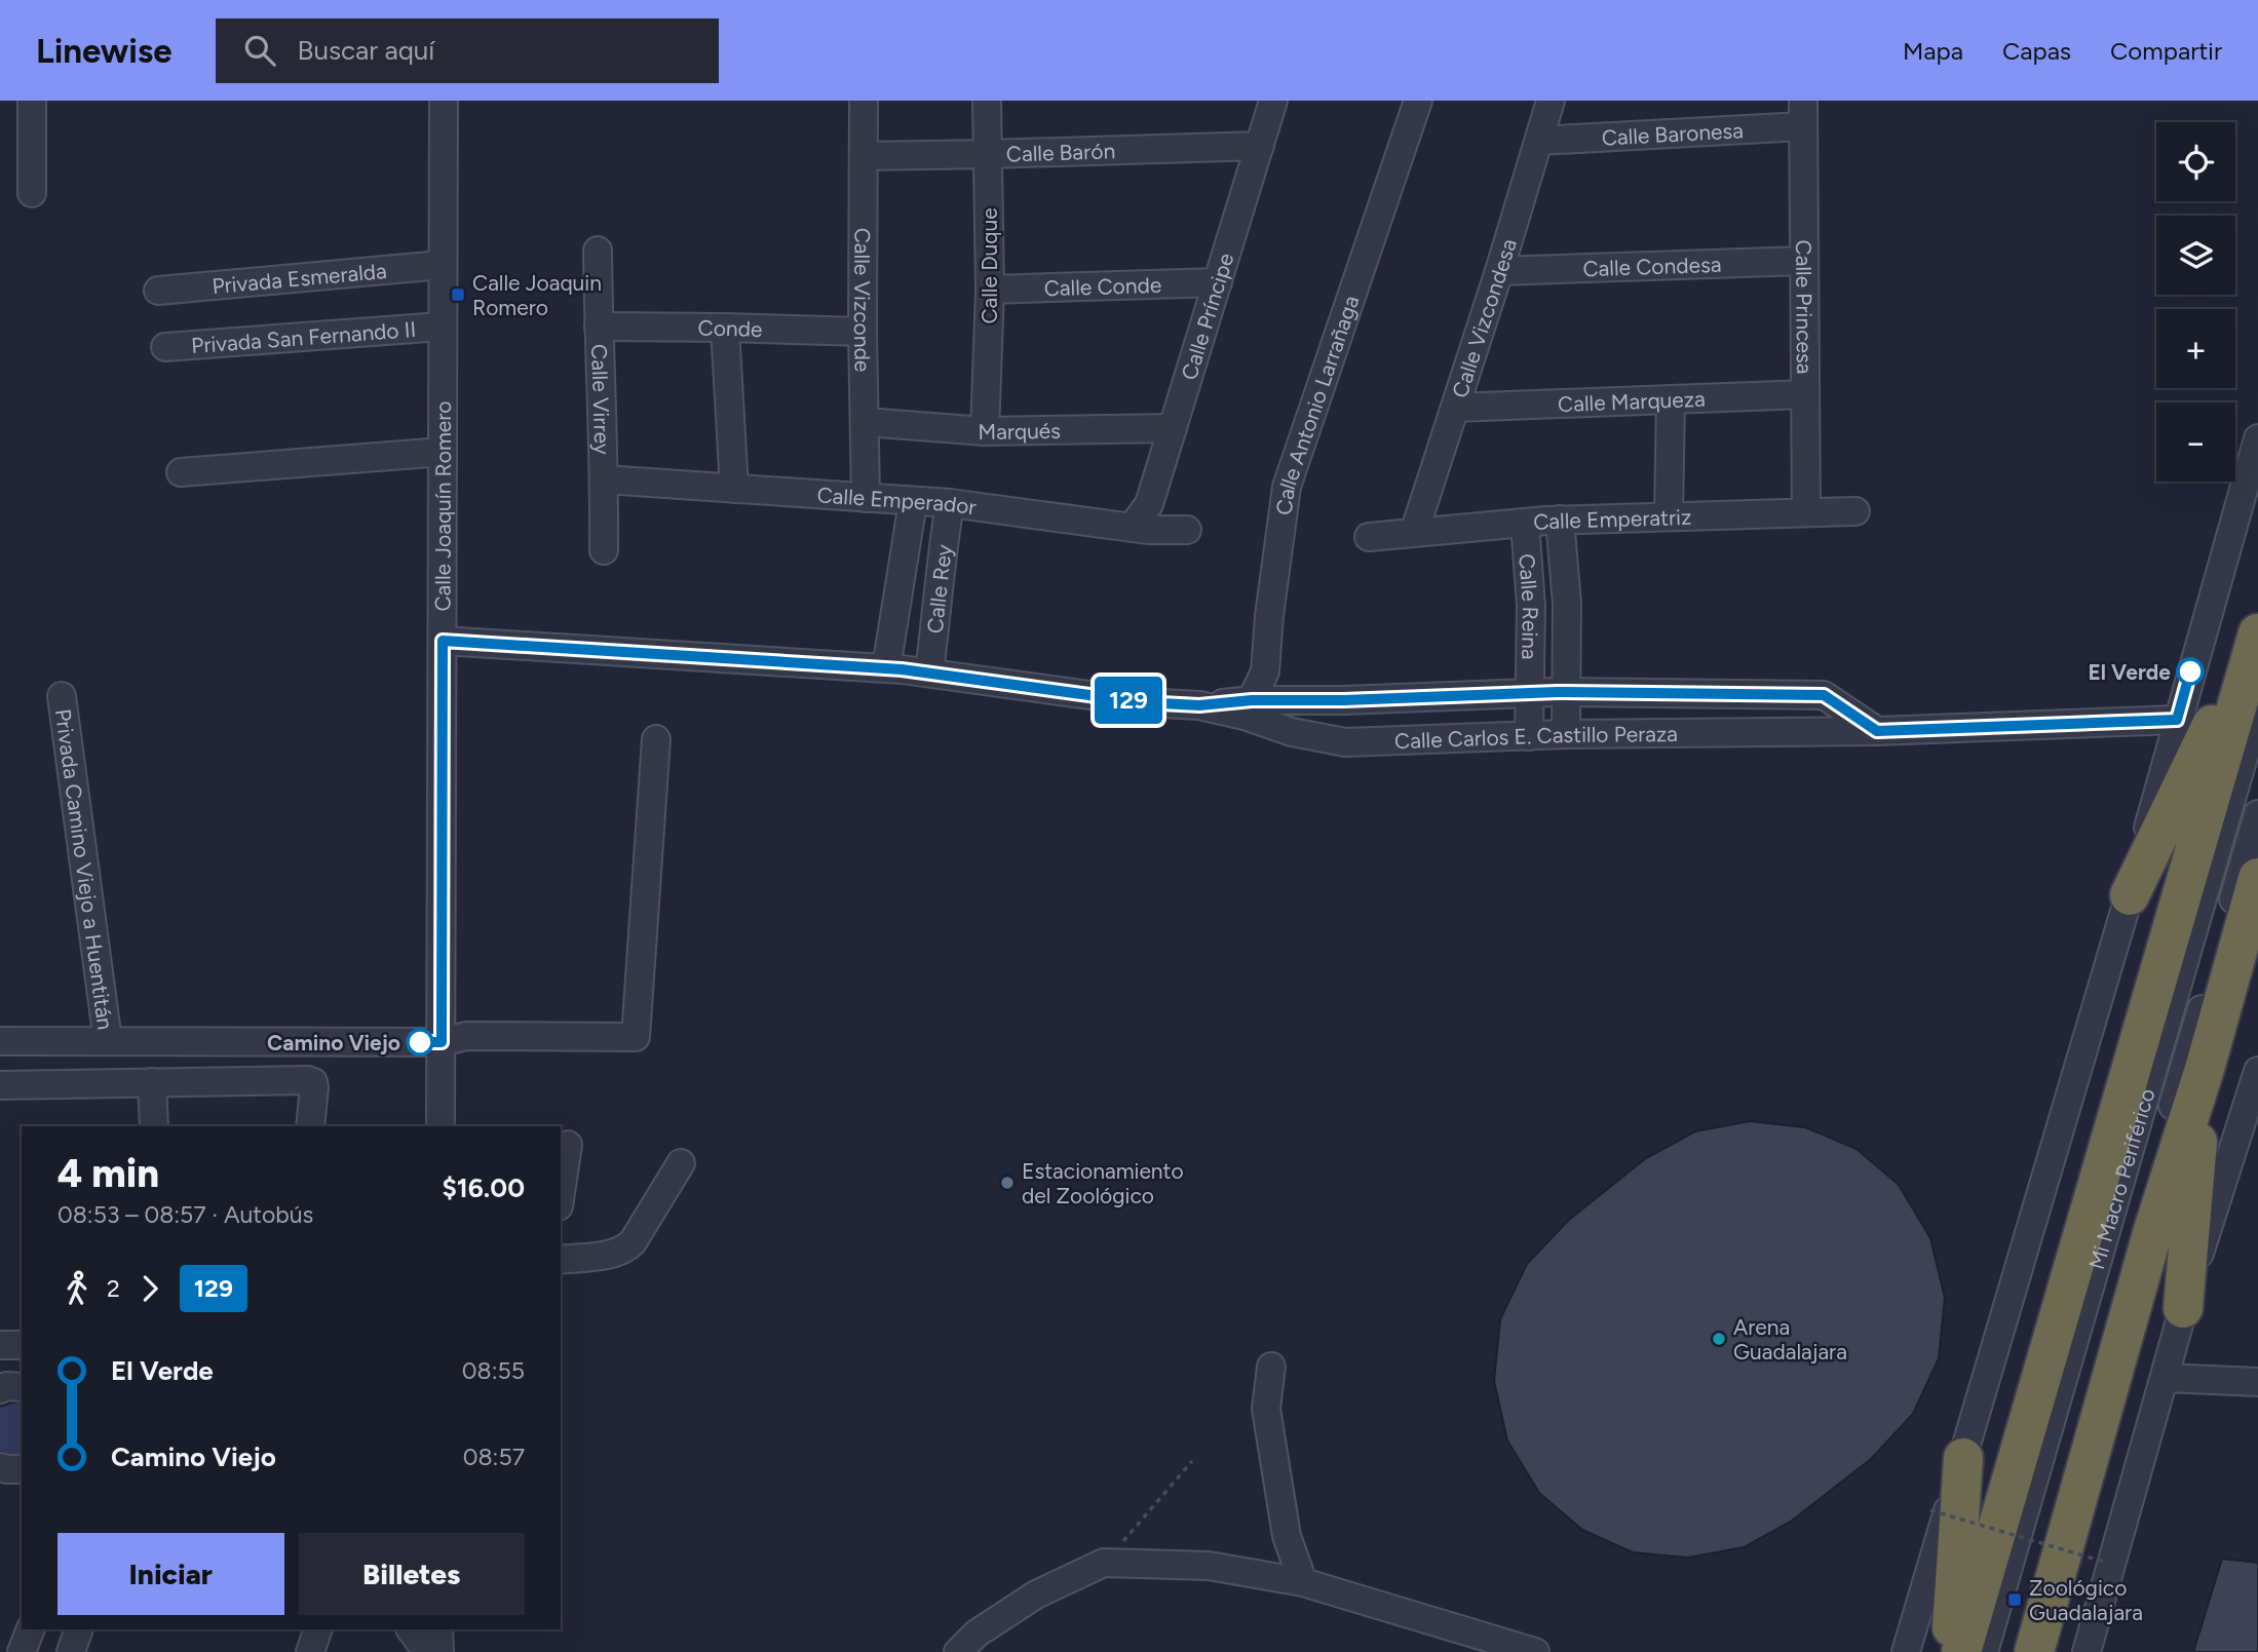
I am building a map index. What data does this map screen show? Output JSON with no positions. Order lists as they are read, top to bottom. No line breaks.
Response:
{"streets":{"street":["Calle Baronesa","Calle Barón","Calle Duque","Calle Condesa","Privada Esmeralda","Calle Conde","Calle Vizconde","Calle Princesa","Calle Príncipe","Calle Vizcondesa","Conde","Privada San Fernando II","Calle Virrey","Calle Marqueza","Calle Antonio Larrañaga","Marqués","Calle Emperador","Calle Joaquín Romero","Calle Emperatriz","Calle Rey","Calle Reina","Calle Carlos E. Castillo Peraza","Privada Camino Viejo a Huentitán","Mi Macro Periférico"]},"crossings":[["Calle Baronesa","Calle Princesa"],["Calle Baronesa","Calle Vizcondesa"],["Calle Barón","Calle Duque"],["Calle Barón","Calle Vizconde"],["Calle Barón","Calle Príncipe"],["Calle Duque","Calle Conde"],["Calle Duque","Marqués"],["Calle Condesa","Calle Princesa"],["Calle Condesa","Calle Vizcondesa"],["Privada Esmeralda","Calle Joaquín Romero"],["Calle Conde","Calle Príncipe"],["Calle Vizconde","Conde"],["Calle Vizconde","Marqués"],["Calle Vizconde","Calle Emperador"],["Calle Princesa","Calle Marqueza"],["Calle Princesa","Calle Emperatriz"],["Calle Príncipe","Marqués"],["Calle Príncipe","Calle Emperador"],["Calle Vizcondesa","Calle Marqueza"],["Calle Vizcondesa","Calle Emperatriz"],["Conde","Calle Virrey"],["Privada San Fernando II","Calle Joaquín Romero"],["Calle Virrey","Calle Emperador"],["Calle Antonio Larrañaga","Calle Carlos E. Castillo Peraza"],["Calle Emperador","Calle Rey"],["Calle Joaquín Romero","Calle Carlos E. Castillo Peraza"],["Calle Emperatriz","Calle Reina"],["Calle Rey","Calle Carlos E. Castillo Peraza"],["Calle Reina","Calle Carlos E. Castillo Peraza"]],"places":{"transit":["Calle Joaquin Romero","Zoológico Guadalajara"],"other":["El Verde","Camino Viejo","Estacionamiento del Zoológico","Arena Guadalajara"]},"lines":["bus line 129"],"page":{"header":"Linewise","search":"Buscar aquí","nav":["Mapa","Capas","Compartir"],"on_map":"129","map_buttons":["+","−"],"heading":["4 min","08:53 – 08:57 · Autobús","$16.00"],"legs":["2","129"],"list":[{"name":"El Verde","value":"08:55"},{"name":"Camino Viejo","value":"08:57"}],"buttons":["Iniciar","Billetes"]}}
